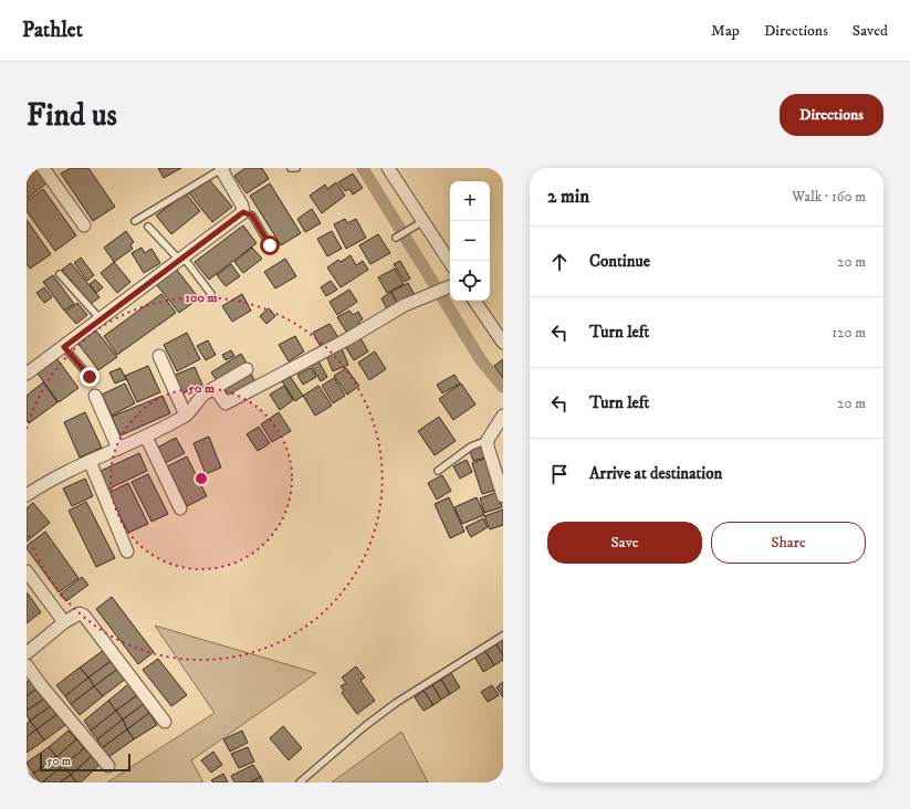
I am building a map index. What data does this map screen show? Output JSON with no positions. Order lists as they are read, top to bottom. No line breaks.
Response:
{"scale_bar":"50 m","page":{"header":"Pathlet","nav":["Map","Directions","Saved"],"buttons":["Directions",["Save","Share"]],"title":"Find us","heading":["2 min","Walk · 160 m"],"map_buttons":["+","−"],"list":[["Continue","20 m"],["Turn left","120 m"],["Turn left","20 m"],"Arrive at destination"],"scale":"50 m"},"rings":["100 m","50 m"]}
